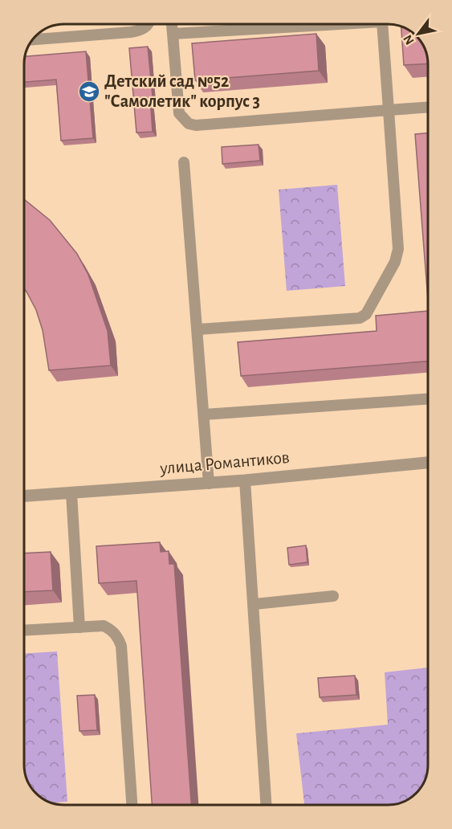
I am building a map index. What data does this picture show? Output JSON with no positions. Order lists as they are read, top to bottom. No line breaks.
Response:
{"streets":{"street":["улица Романтиков"]},"places":{"school or university":["Детский сад №52 \"Самолетик\" корпус 3"]},"north":"bottom left"}
